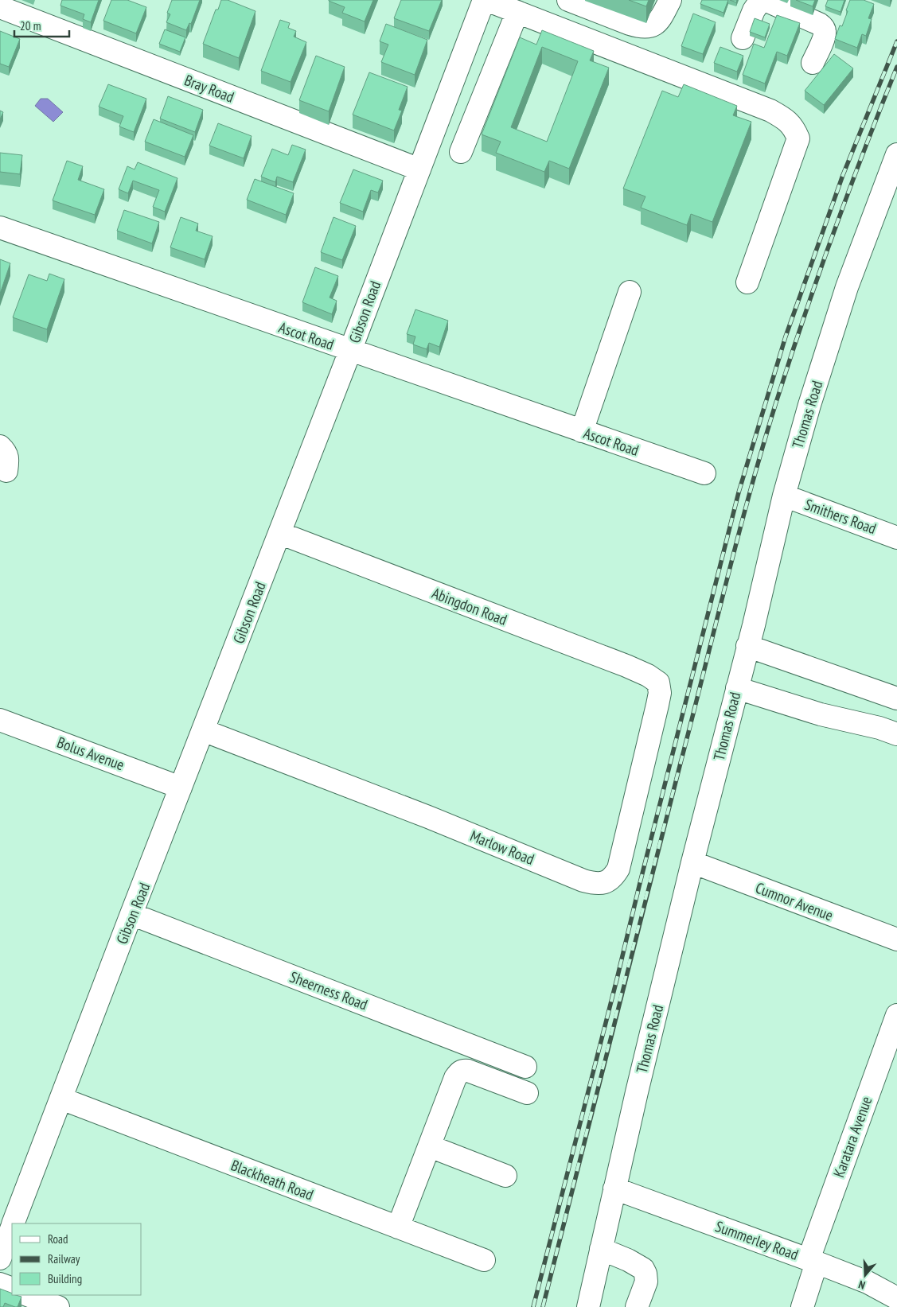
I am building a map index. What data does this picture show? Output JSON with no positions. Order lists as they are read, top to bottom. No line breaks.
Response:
{"streets":{"street":["Bray Road","Gibson Road","Ascot Road","Thomas Road","Smithers Road","Abingdon Road","Bolus Avenue","Marlow Road","Cumnor Avenue","Sheerness Road","Karatara Avenue","Blackheath Road","Summerley Road"]},"crossings":[["Bray Road","Gibson Road"],["Gibson Road","Ascot Road"],["Gibson Road","Abingdon Road"],["Gibson Road","Bolus Avenue"],["Gibson Road","Marlow Road"],["Gibson Road","Sheerness Road"],["Gibson Road","Blackheath Road"],["Thomas Road","Smithers Road"],["Thomas Road","Cumnor Avenue"],["Thomas Road","Summerley Road"],["Abingdon Road","Marlow Road"],["Karatara Avenue","Summerley Road"]],"legend":["Road","Railway","Building"],"scale_bar":"20 m","north":"bottom"}
